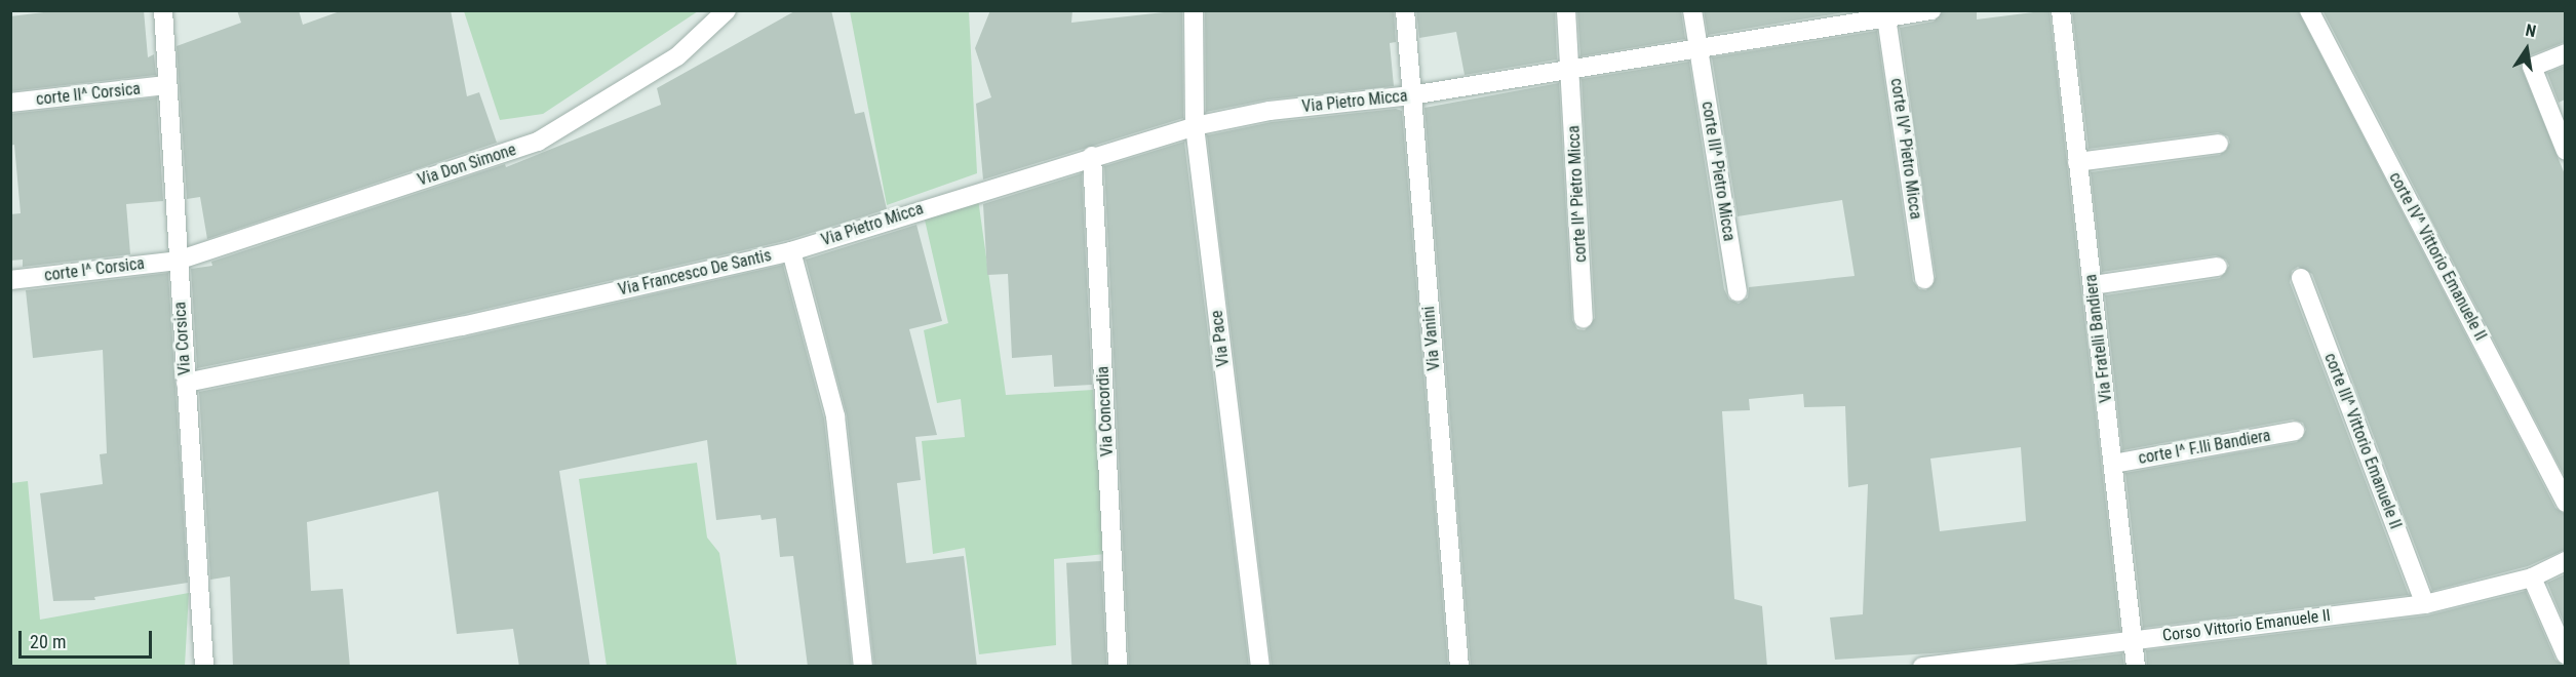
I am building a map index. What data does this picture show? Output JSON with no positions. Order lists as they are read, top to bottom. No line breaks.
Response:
{"streets":{"street":["corte II^ Corsica","Via Pietro Micca","corte IV^ Pietro Micca","Via Don Simone","corte III^ Pietro Micca","corte II^ Pietro Micca","corte IV^ Vittorio Emanuele II","corte I^ Corsica","Via Francesco De Santis","Via Corsica","Via Pace","Via Vanini","Via Fratelli Bandiera","Via Concordia","corte III^ Vittorio Emanuele II","corte I^ F.lli Bandiera","Corso Vittorio Emanuele II"]},"crossings":[["corte II^ Corsica","Via Corsica"],["Via Pietro Micca","corte IV^ Pietro Micca"],["Via Pietro Micca","corte III^ Pietro Micca"],["Via Pietro Micca","corte II^ Pietro Micca"],["Via Pietro Micca","Via Francesco De Santis"],["Via Pietro Micca","Via Pace"],["Via Pietro Micca","Via Vanini"],["Via Pietro Micca","Via Concordia"],["Via Don Simone","corte I^ Corsica"],["Via Don Simone","Via Corsica"],["corte I^ Corsica","Via Corsica"],["Via Francesco De Santis","Via Corsica"],["Via Fratelli Bandiera","corte I^ F.lli Bandiera"],["Via Fratelli Bandiera","Corso Vittorio Emanuele II"],["corte III^ Vittorio Emanuele II","Corso Vittorio Emanuele II"]],"scale_bar":"20 m","north":"top"}
